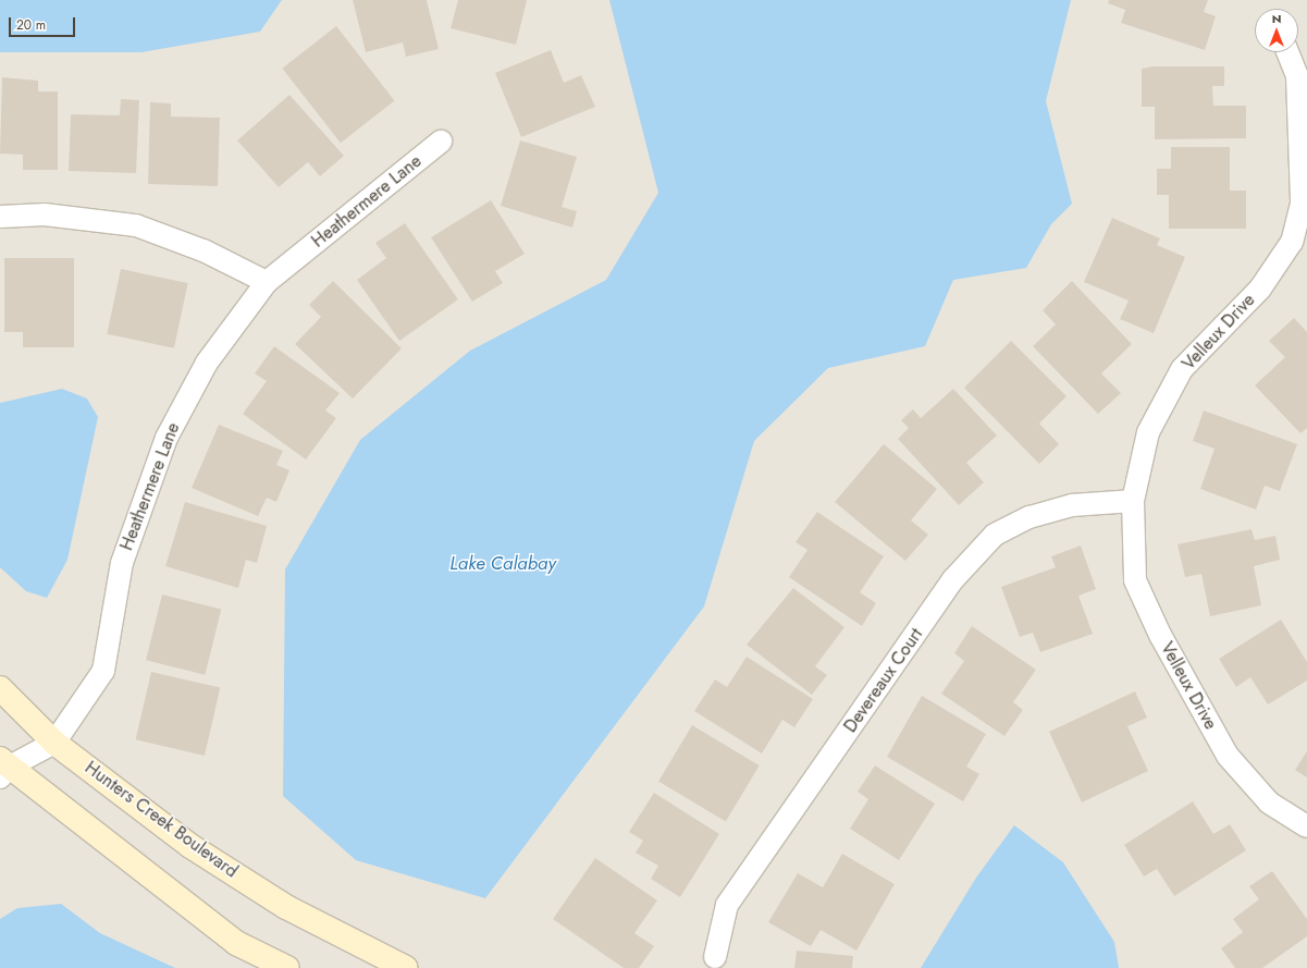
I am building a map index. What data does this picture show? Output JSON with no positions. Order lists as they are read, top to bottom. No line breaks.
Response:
{"streets":{"street":["Heathermere Lane","Velleux Drive","Devereaux Court","Hunters Creek Boulevard"]},"crossings":[["Heathermere Lane","Hunters Creek Boulevard"],["Velleux Drive","Devereaux Court"]],"water":["Lake Calabay"],"scale_bar":"20 m","north":"top"}
